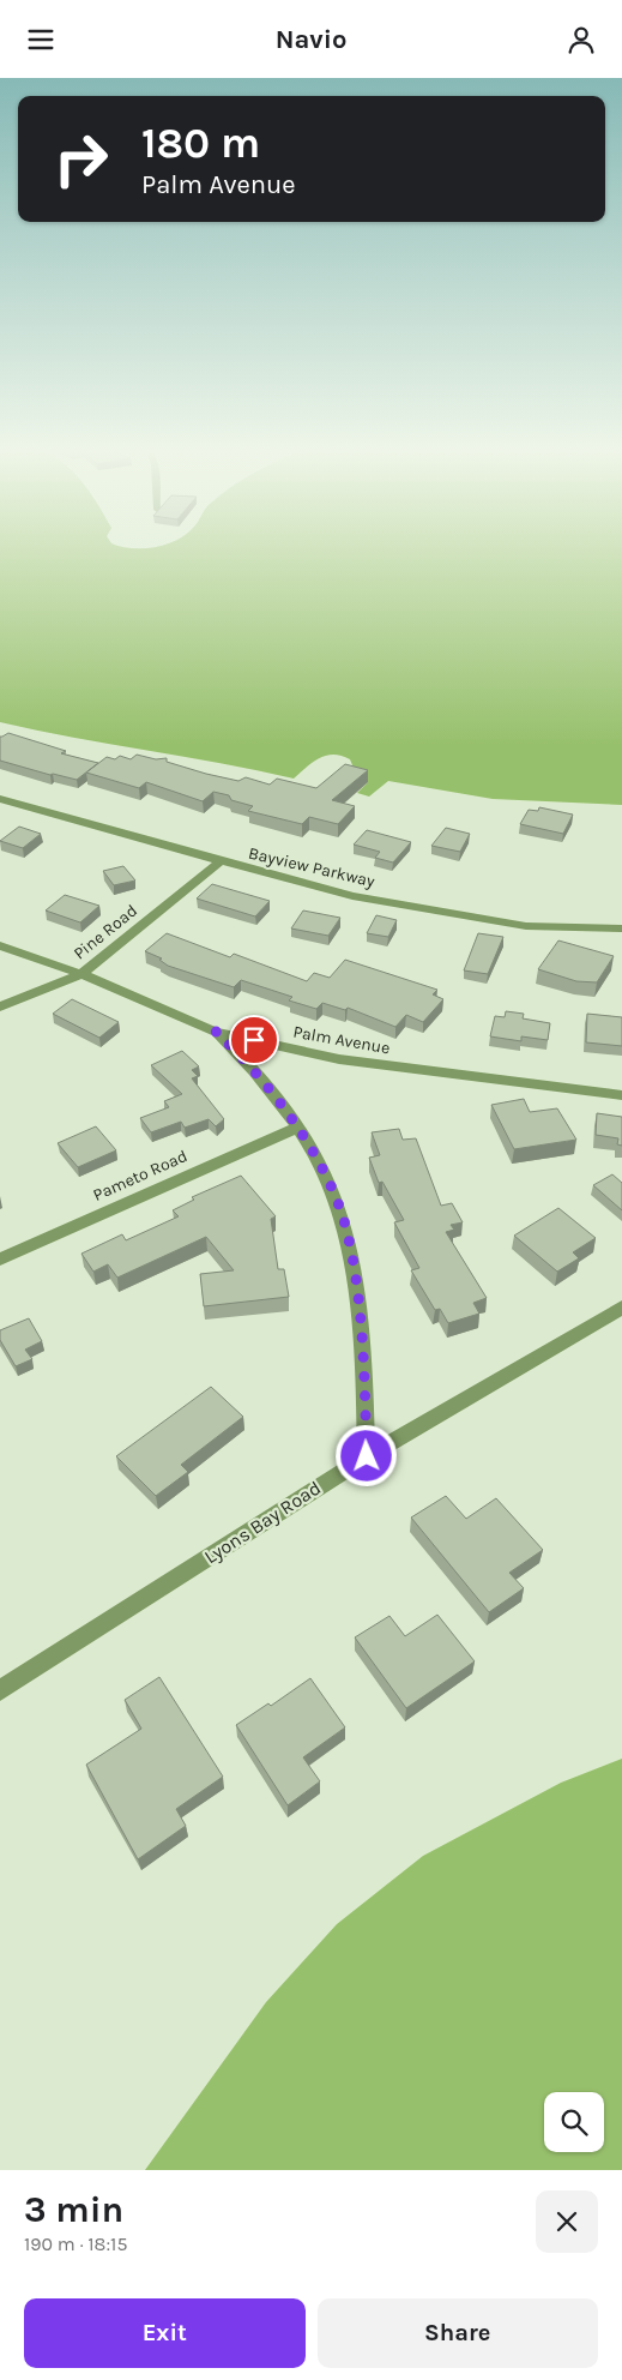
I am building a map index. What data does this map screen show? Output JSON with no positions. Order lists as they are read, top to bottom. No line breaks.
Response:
{"streets":{"street":["Bayview Parkway","Pine Road","Palm Avenue","Pameto Road","Lyons Bay Road"]},"crossings":[["Bayview Parkway","Pine Road"],["Pine Road","Palm Avenue"]],"page":{"header":"Navio","turn":["180 m","Palm Avenue"],"heading":["3 min","190 m · 18:15"],"buttons":["Exit","Share"]}}
